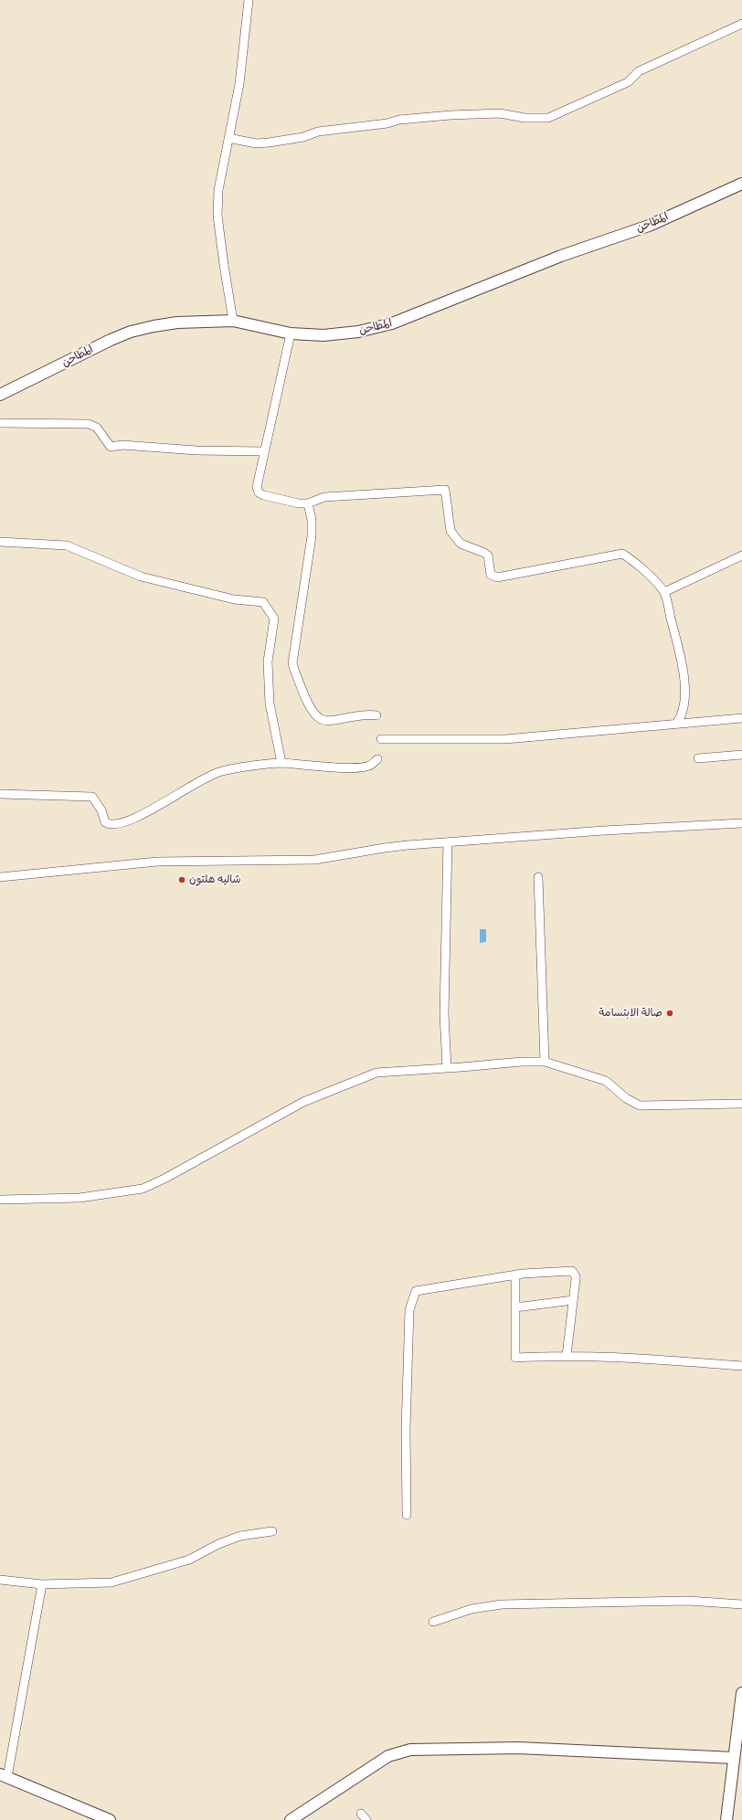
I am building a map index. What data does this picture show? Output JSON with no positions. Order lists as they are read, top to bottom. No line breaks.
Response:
{"streets":{"main road":["المطاحن"]},"places":["شاليه هلتون","صالة الابتسامة"]}
